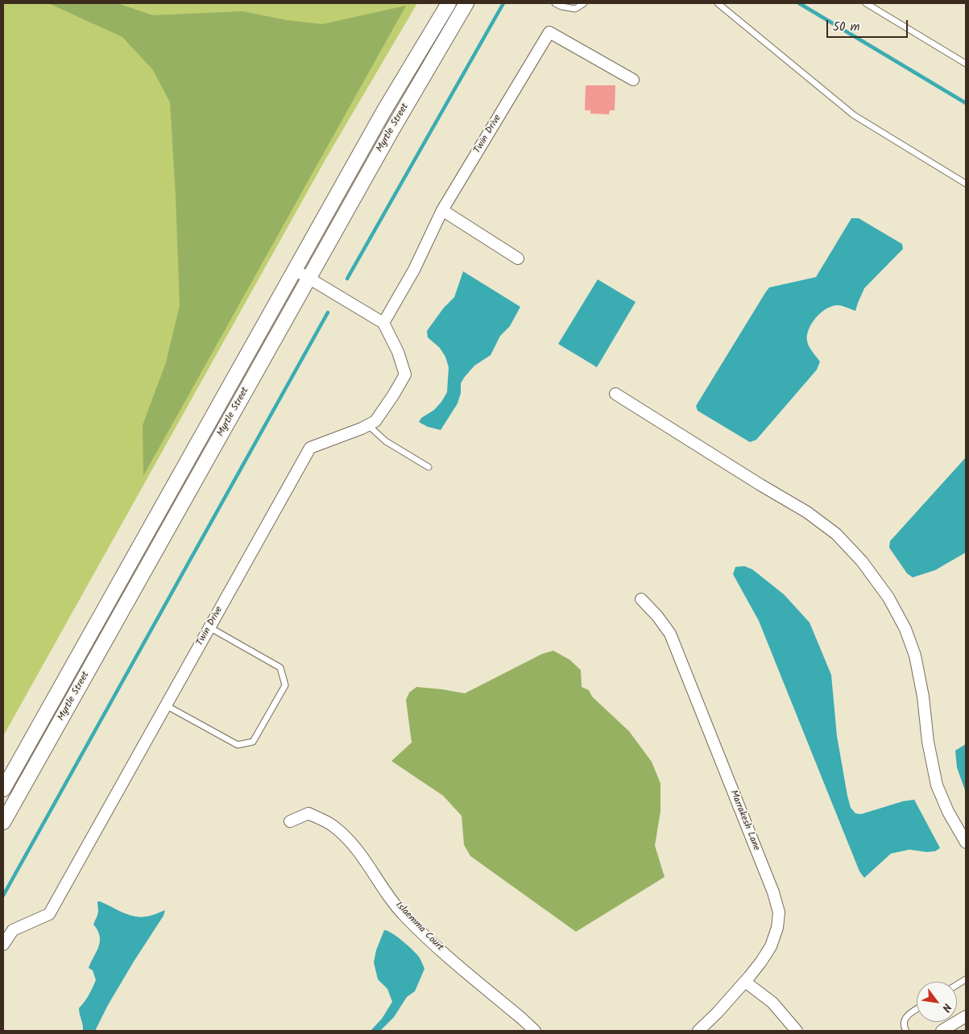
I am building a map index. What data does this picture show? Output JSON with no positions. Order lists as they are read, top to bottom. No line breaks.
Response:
{"streets":{"street":["Myrtle Street","Twin Drive","Marrakesh Lane","Islaemma Court"]},"scale_bar":"50 m","north":"bottom right"}
